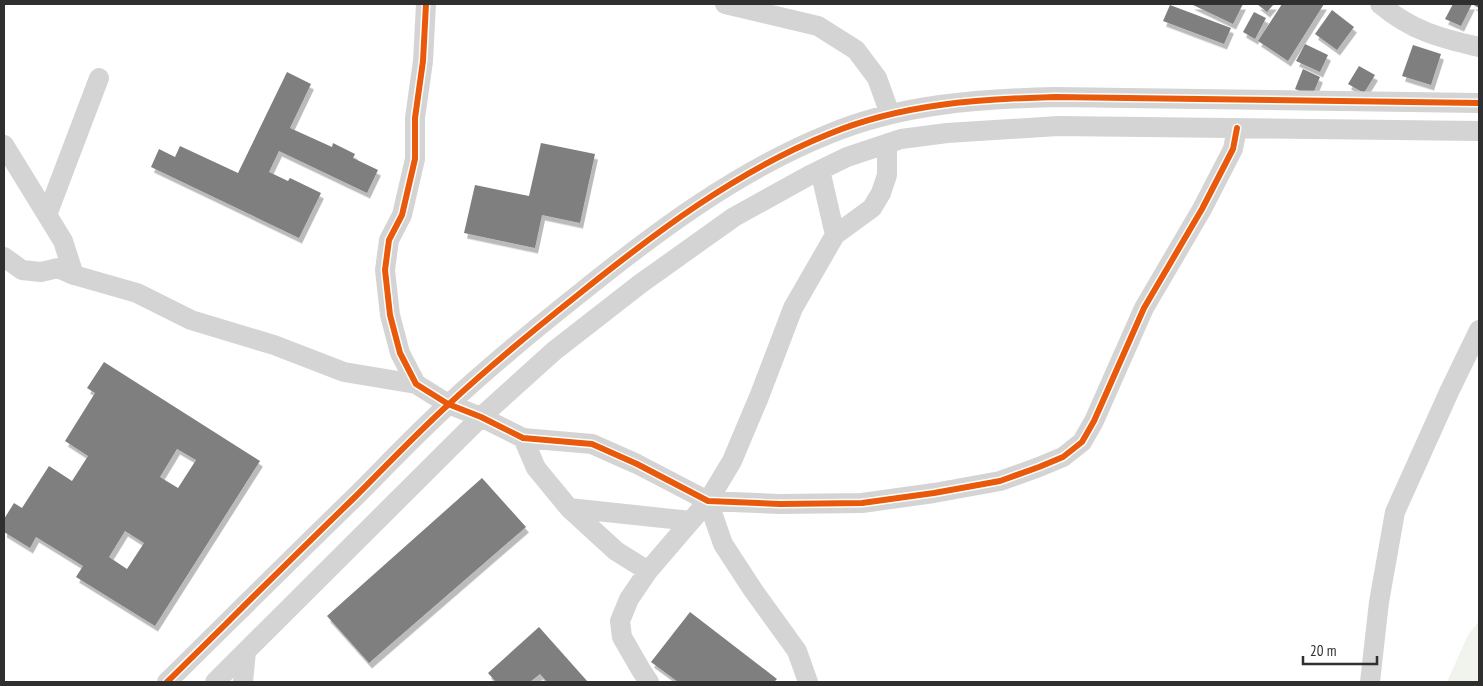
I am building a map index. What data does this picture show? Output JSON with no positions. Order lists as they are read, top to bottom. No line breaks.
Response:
{"scale_bar":"20 m"}
